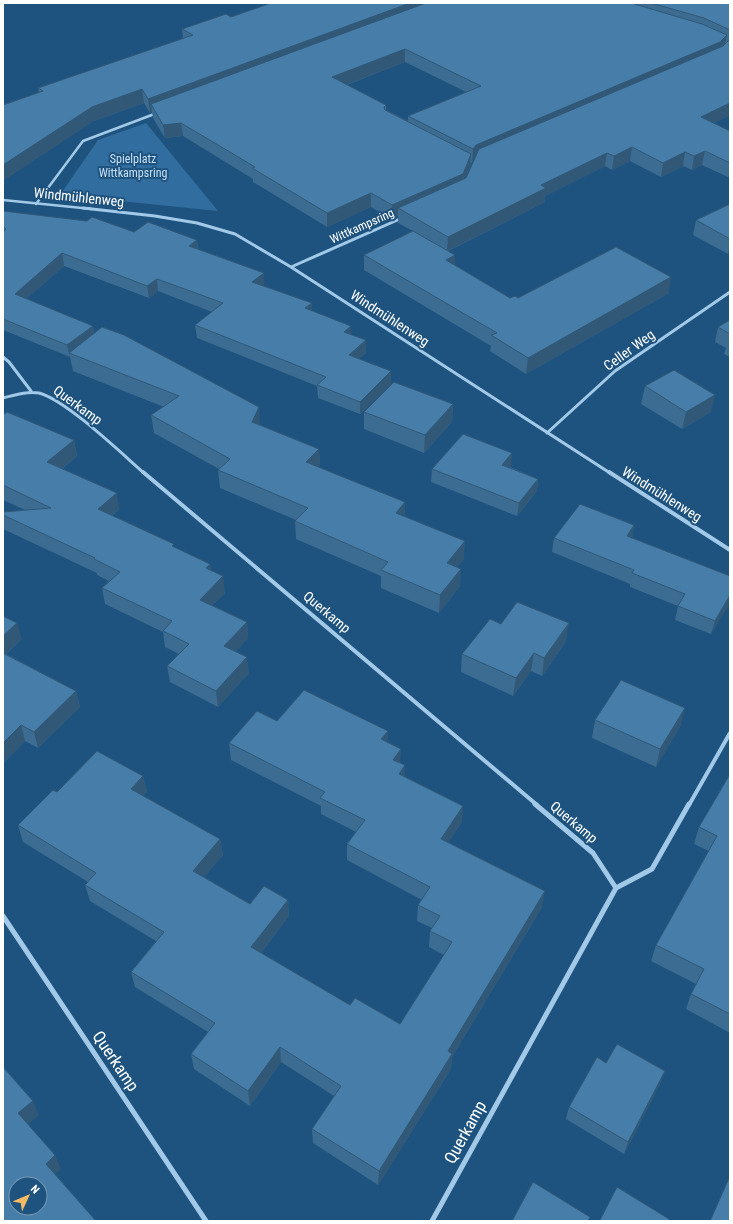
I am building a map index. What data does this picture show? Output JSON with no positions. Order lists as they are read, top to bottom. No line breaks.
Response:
{"streets":{"street":["Windmühlenweg","Wittkampsring","Celler Weg","Querkamp"]},"crossings":[["Windmühlenweg","Wittkampsring"],["Windmühlenweg","Celler Weg"]],"parks":["Spielplatz Wittkampsring"],"north":"top right"}
